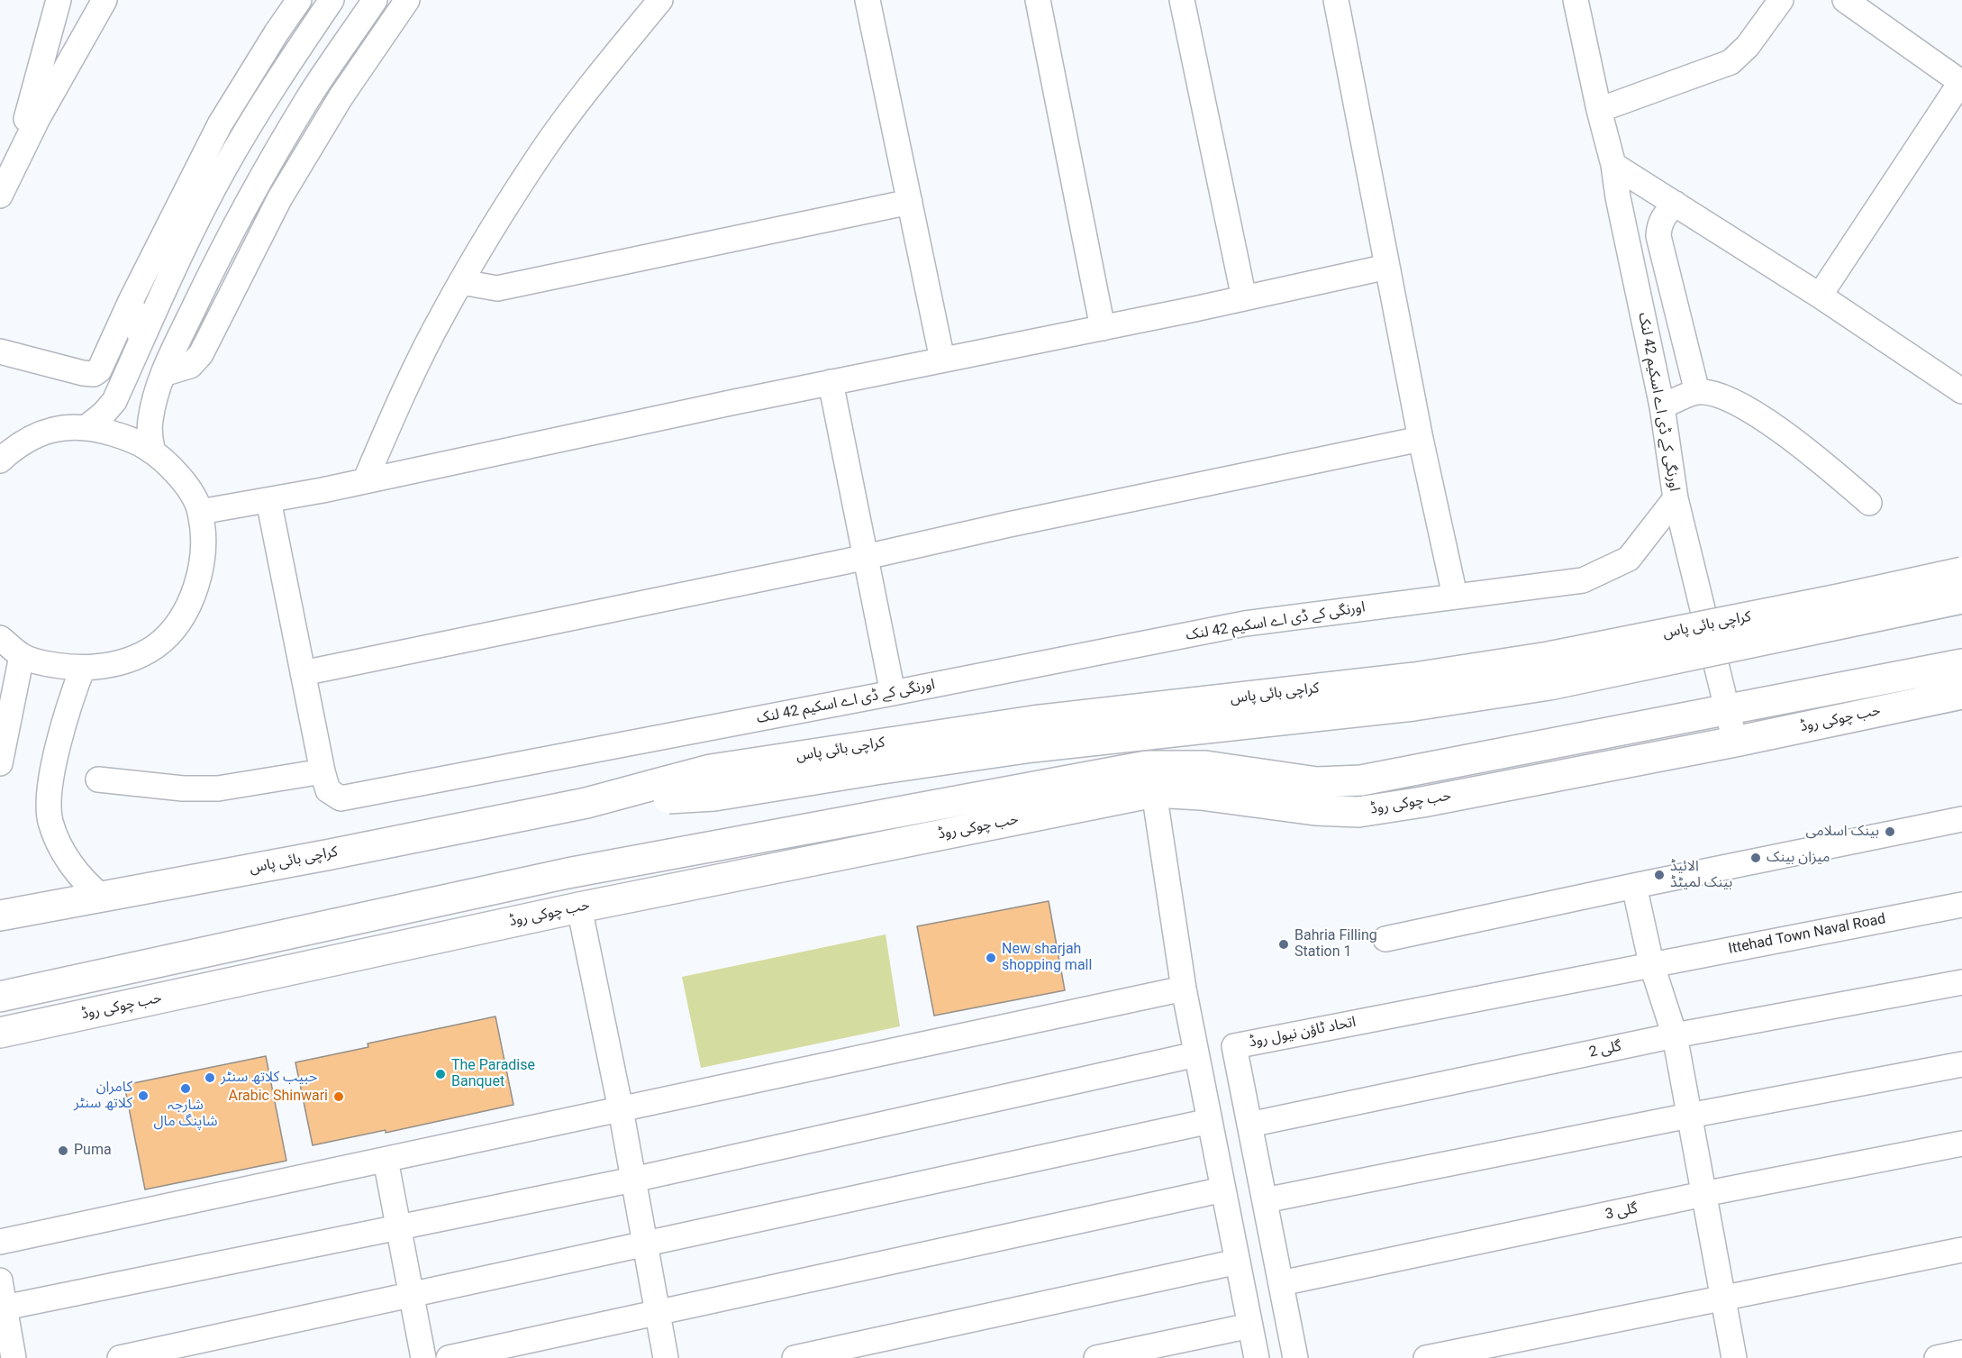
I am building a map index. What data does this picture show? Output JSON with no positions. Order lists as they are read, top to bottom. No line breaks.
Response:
{"streets":{"highway":["کراچی بائی پاس","حب چوکی روڈ"],"street":["اورنگی کے ڈی اے اسکیم 42 لنک","Ittehad Town Naval Road","اتحاد ٹاؤن نیول روڈ","گلی 2","گلی 3"]},"crossings":[["Ittehad Town Naval Road","اتحاد ٹاؤن نیول روڈ"],["اتحاد ٹاؤن نیول روڈ","گلی 2"],["اتحاد ٹاؤن نیول روڈ","گلی 3"]],"places":["بینک اسلامی","میزان بینک","الائیڈ بینک لمیٹڈ","Bahria Filling Station 1","New sharjah shopping mall","The Paradise Banquet","حبیب کلاتھ سنٹر","شارجہ شاپنگ مال","کامران کلاتھ سنٹر","Arabic Shinwari","Puma"]}
